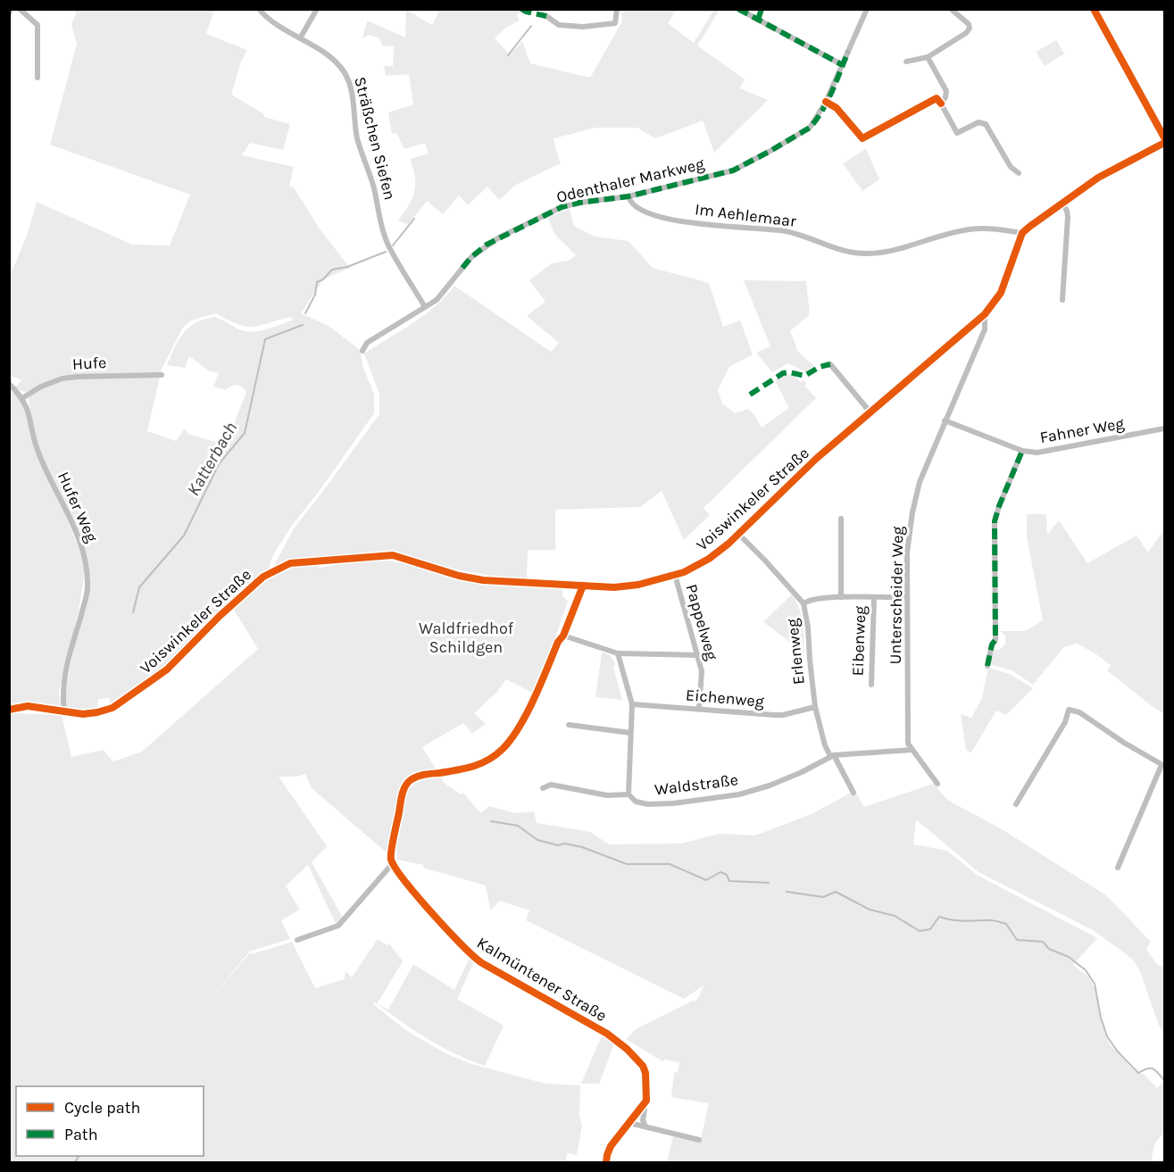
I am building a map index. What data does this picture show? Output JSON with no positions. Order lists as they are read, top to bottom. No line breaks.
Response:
{"streets":{"street":["Sträßchen Siefen","Odenthaler Markweg","Im Aehlemaar","Hufe","Fahner Weg","Voiswinkeler Straße","Hufer Weg","Unterscheider Weg","Pappelweg","Eibenweg","Erlenweg","Eichenweg","Waldstraße","Kalmüntener Straße"]},"crossings":[["Sträßchen Siefen","Odenthaler Markweg"],["Odenthaler Markweg","Im Aehlemaar"],["Im Aehlemaar","Voiswinkeler Straße"],["Hufe","Hufer Weg"],["Fahner Weg","Unterscheider Weg"],["Voiswinkeler Straße","Hufer Weg"],["Voiswinkeler Straße","Unterscheider Weg"],["Voiswinkeler Straße","Pappelweg"],["Voiswinkeler Straße","Erlenweg"],["Unterscheider Weg","Waldstraße"],["Pappelweg","Eichenweg"],["Erlenweg","Eichenweg"],["Erlenweg","Waldstraße"]],"water":["Katterbach"],"parks":["Waldfriedhof Schildgen"],"legend":["Cycle path","Path"]}
